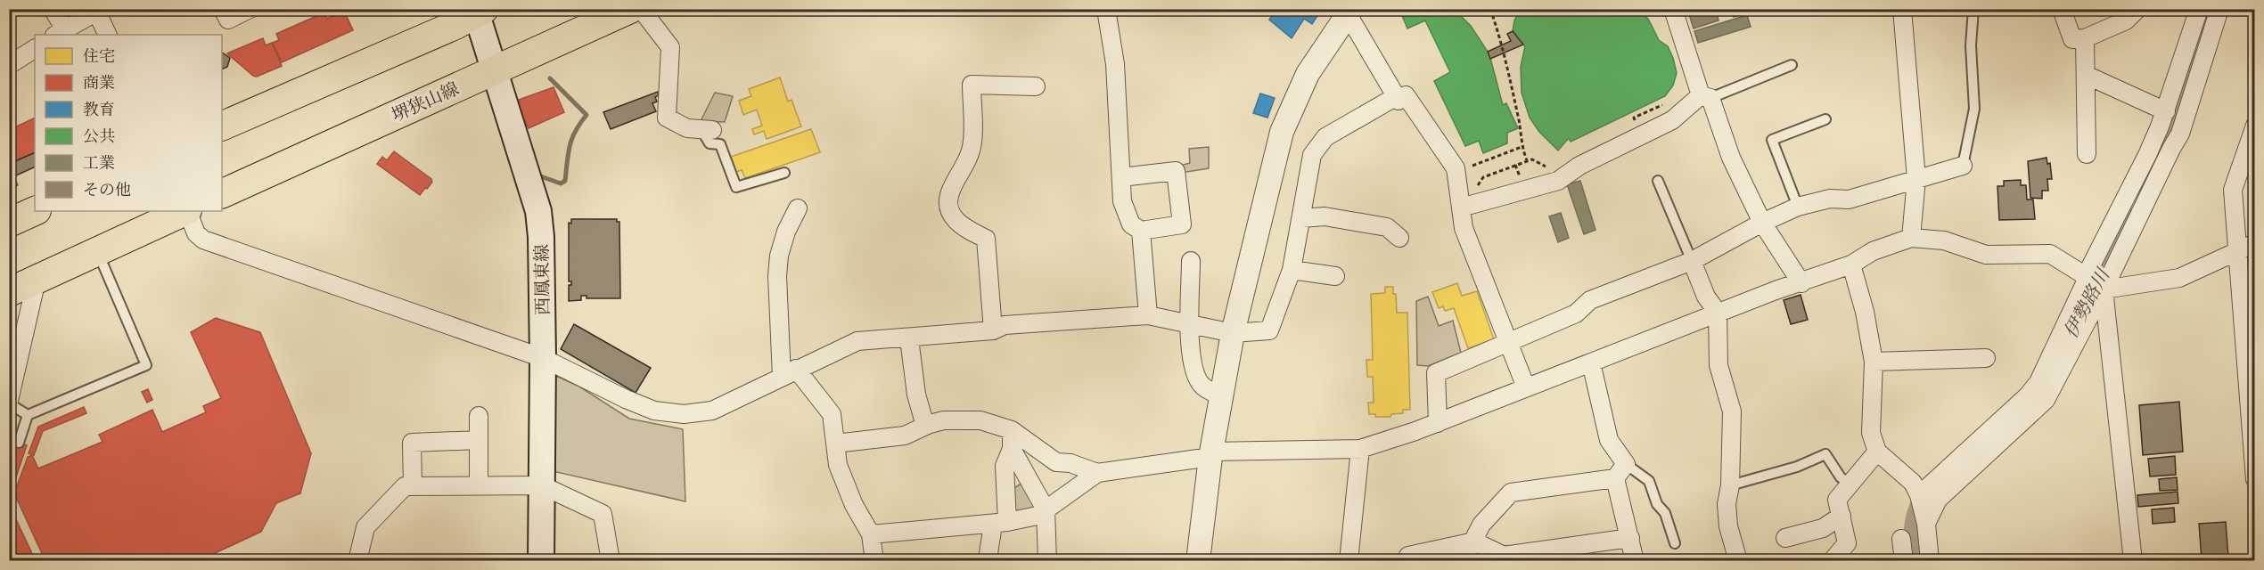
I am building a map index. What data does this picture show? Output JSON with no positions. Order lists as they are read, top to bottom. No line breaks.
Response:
{"streets":{"main road":["堺狭山線","西鳳東線"]},"crossings":[["堺狭山線","西鳳東線"]],"water":["伊勢路川"],"legend":["住宅","商業","教育","公共","工業","その他"]}
